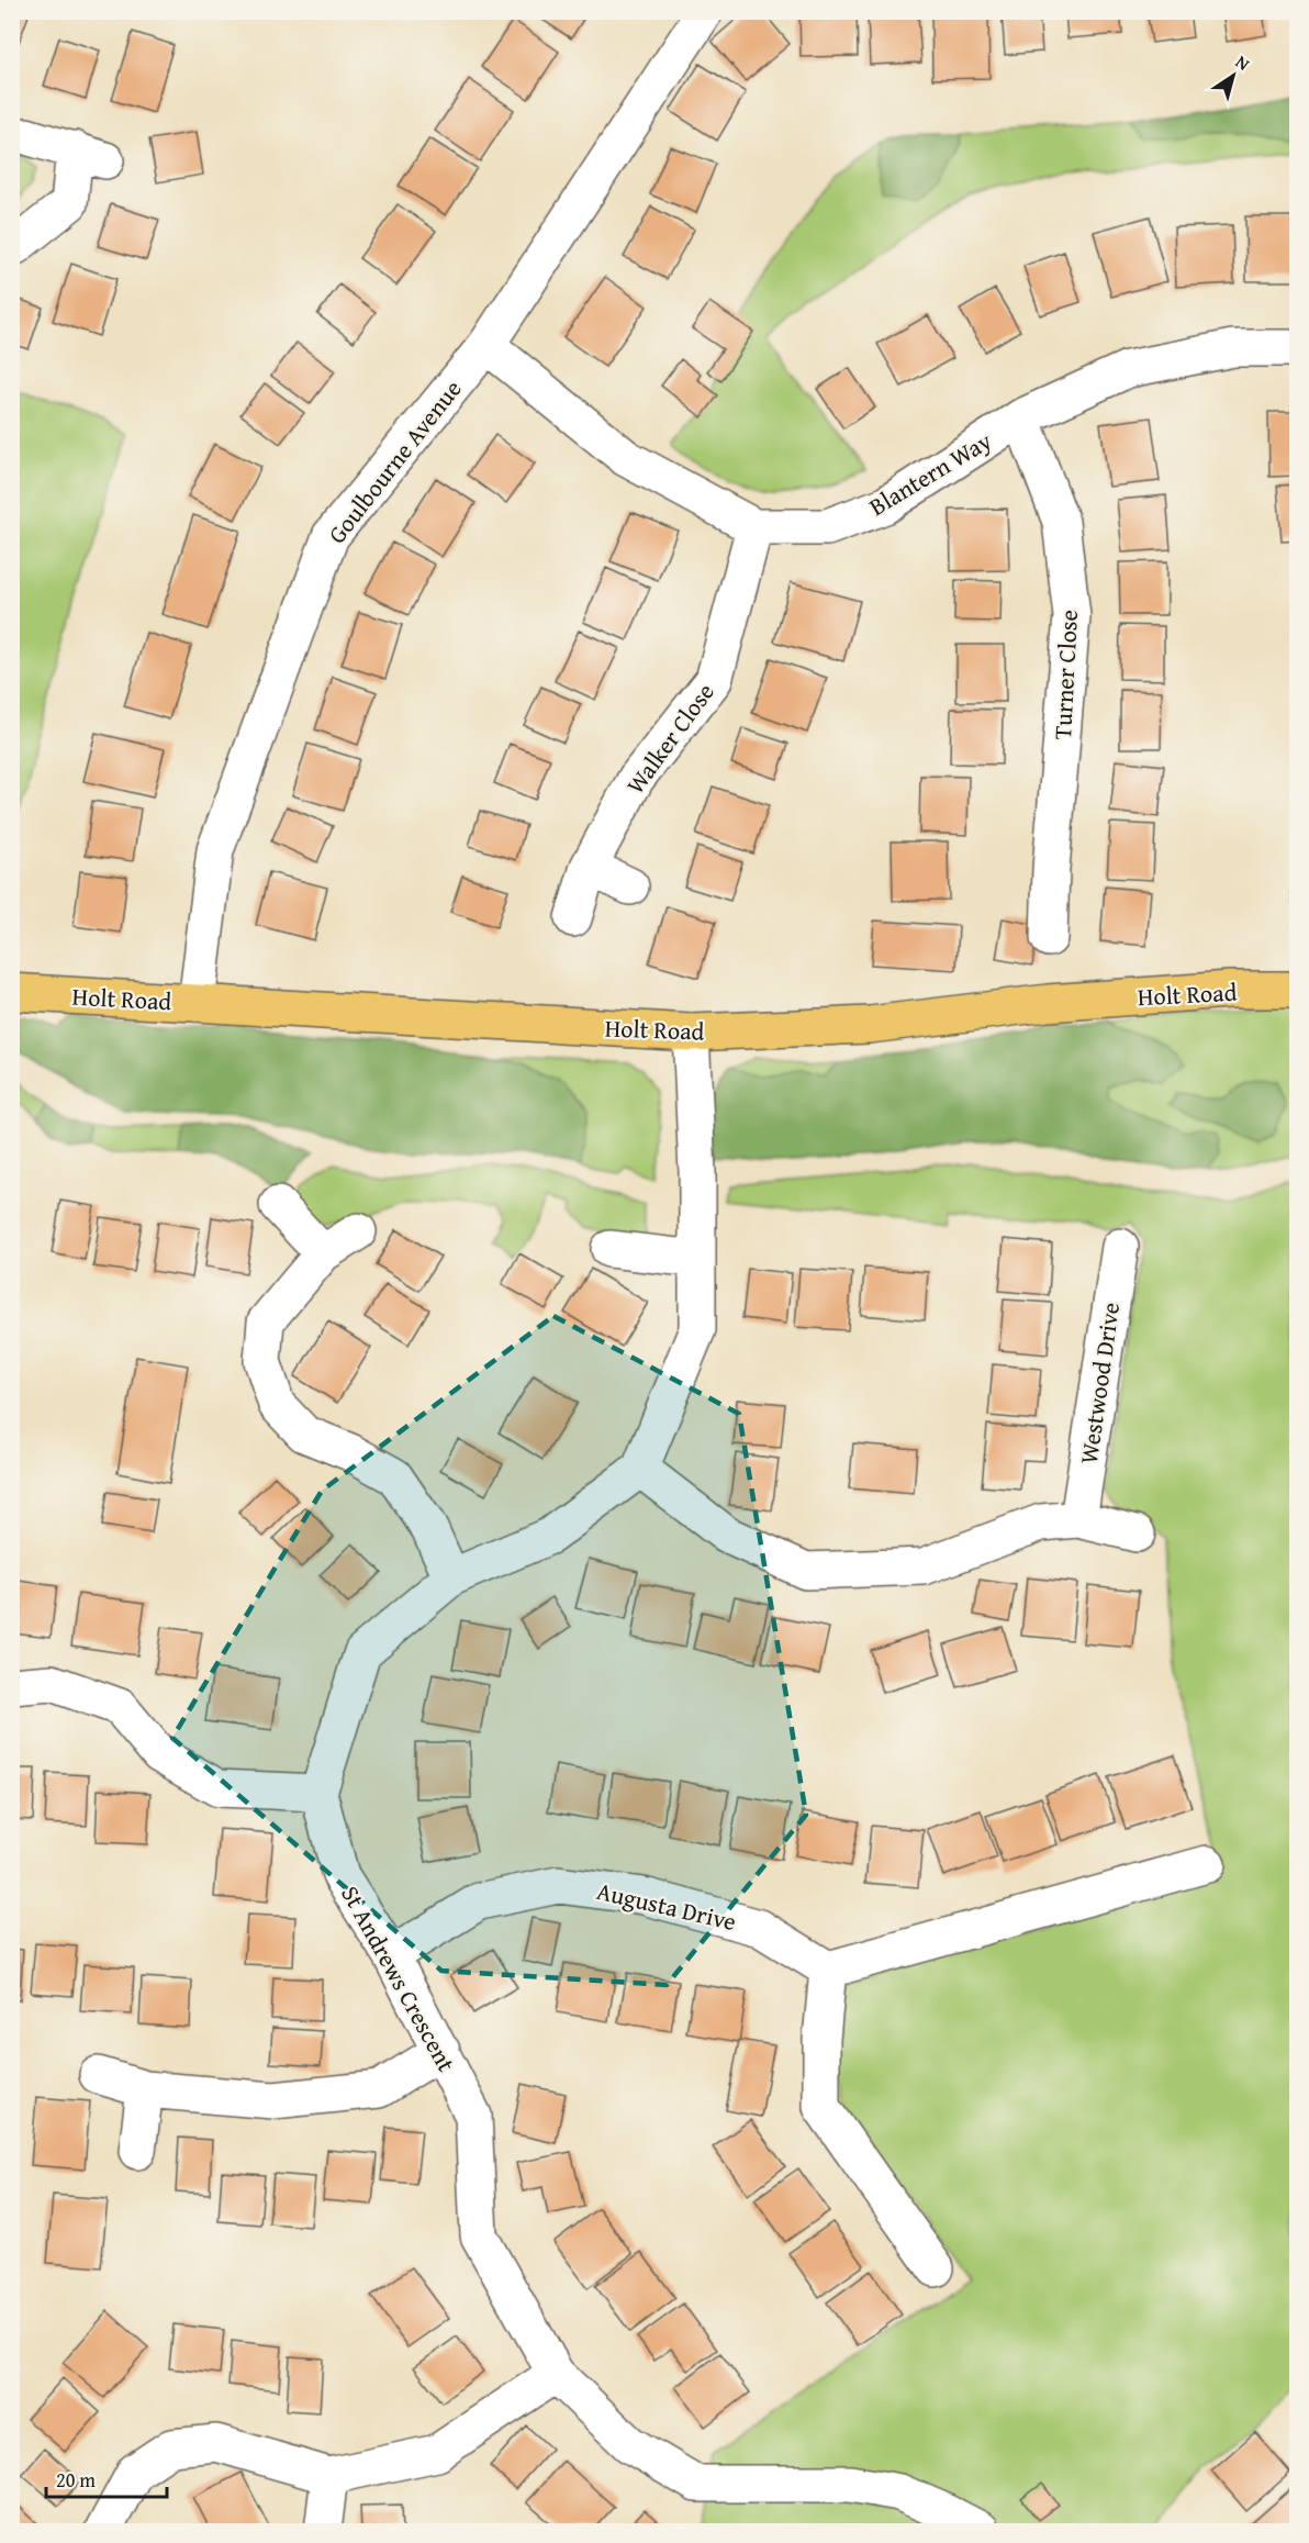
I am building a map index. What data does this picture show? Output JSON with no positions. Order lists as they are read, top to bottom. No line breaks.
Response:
{"streets":{"main road":["Holt Road"],"street":["Goulbourne Avenue","Blantern Way","Turner Close","Walker Close","Westwood Drive","Augusta Drive","St Andrews Crescent"]},"crossings":[["Goulbourne Avenue","Blantern Way"],["Goulbourne Avenue","Holt Road"],["Blantern Way","Turner Close"],["Blantern Way","Walker Close"],["Augusta Drive","St Andrews Crescent"]],"scale_bar":"20 m","north":"top right"}
